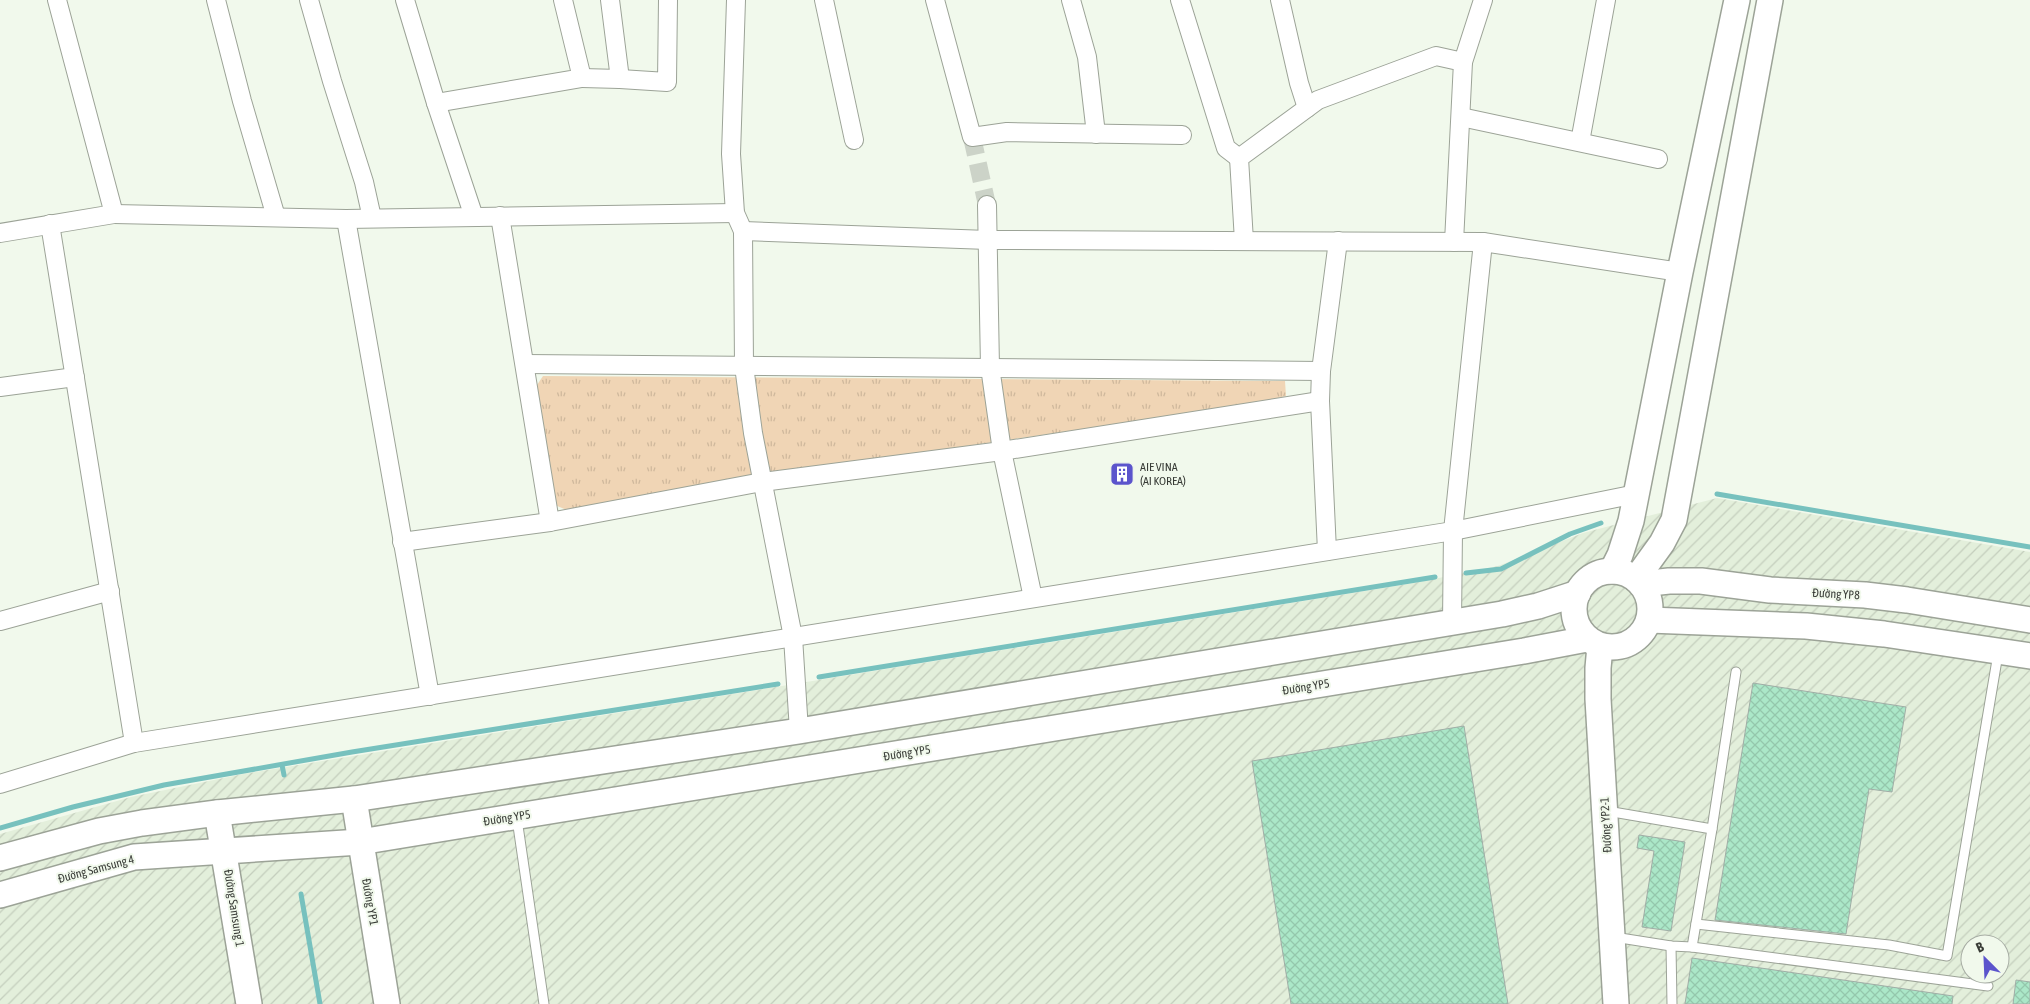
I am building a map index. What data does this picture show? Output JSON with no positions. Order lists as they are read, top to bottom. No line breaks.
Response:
{"streets":{"main road":["Đường YP8","Đường YP5","Đường YP2-1","Đường Samsung 4","Đường YP1","Đường Samsung 1"]},"crossings":[["Đường YP8","Đường YP5"],["Đường YP8","Đường YP2-1"],["Đường YP5","Đường YP2-1"],["Đường YP5","Đường Samsung 4"],["Đường YP5","Đường YP1"],["Đường YP5","Đường Samsung 1"],["Đường Samsung 4","Đường Samsung 1"]],"places":{"building":["AIE VINA (AI KOREA)"]},"north":"top left"}
